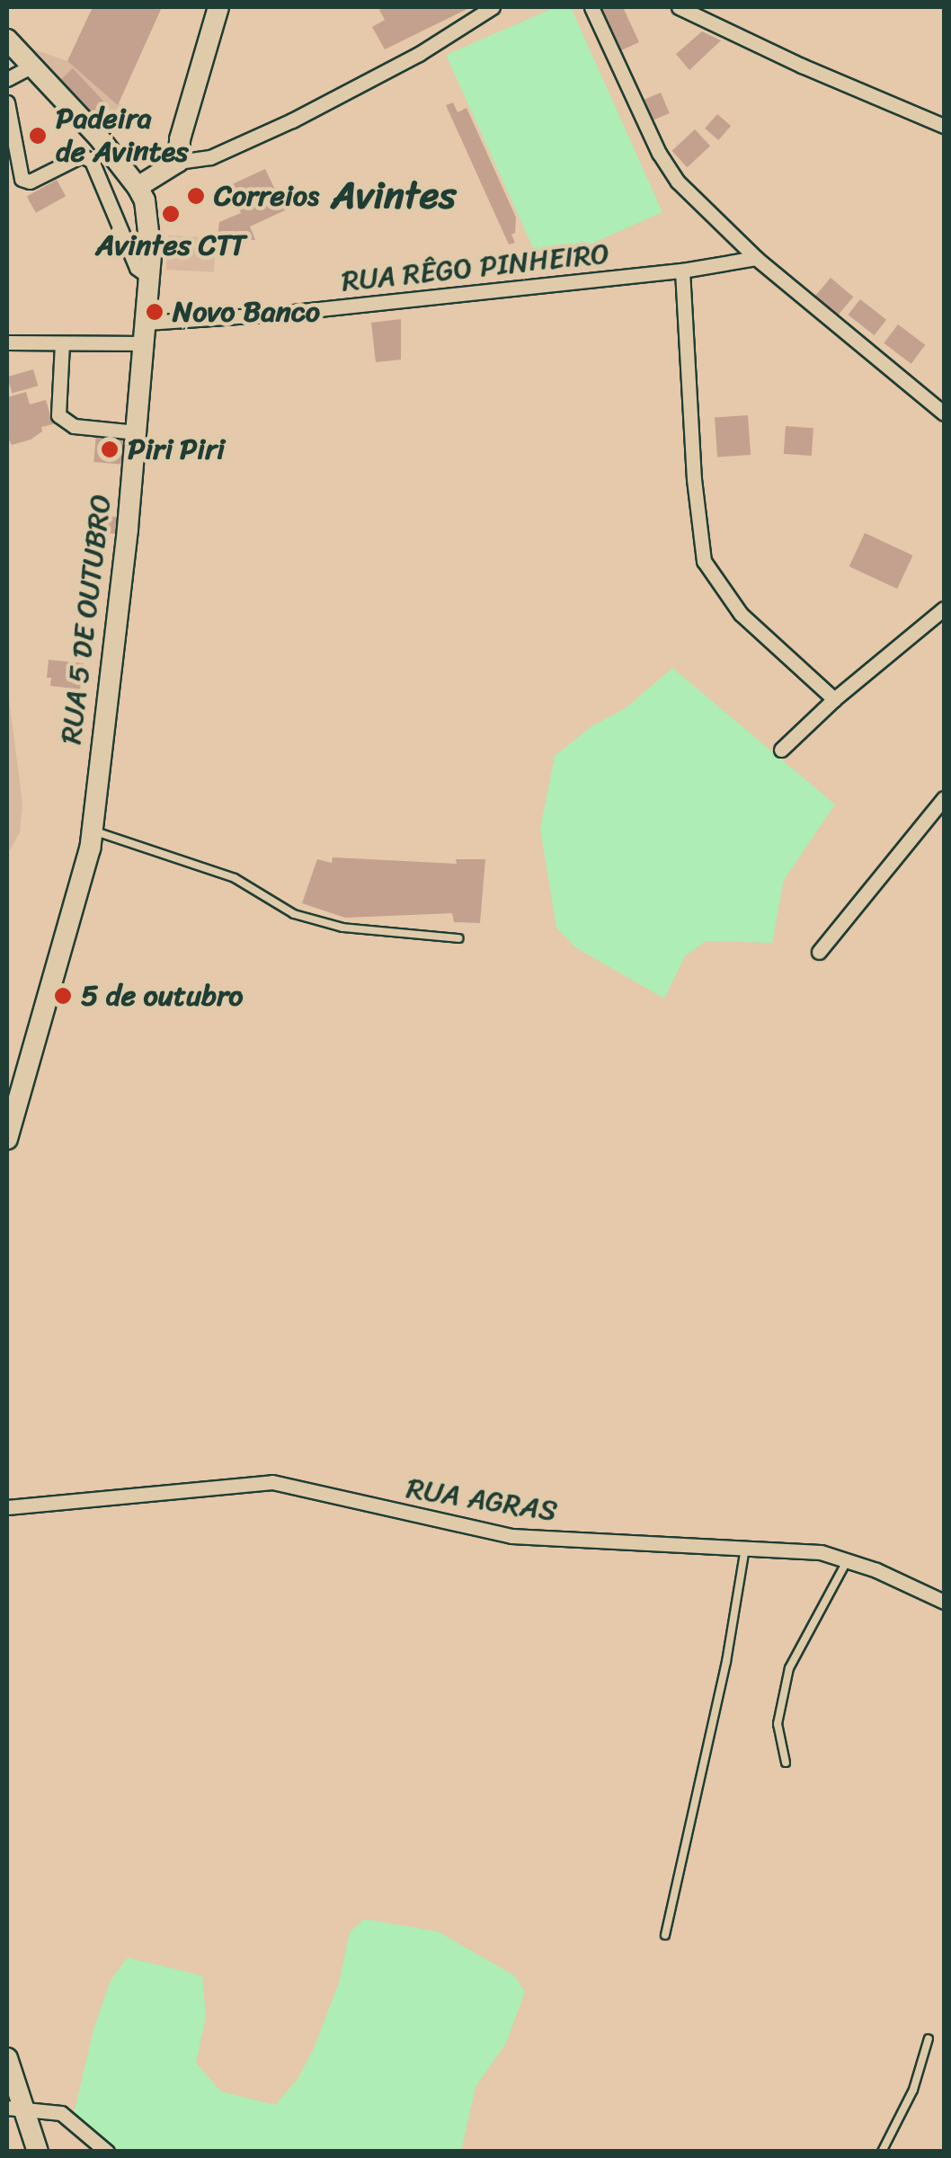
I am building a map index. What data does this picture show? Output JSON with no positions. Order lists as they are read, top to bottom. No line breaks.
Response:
{"streets":{"street":["RUA RÊGO PINHEIRO","RUA 5 DE OUTUBRO","RUA AGRAS"]},"crossings":[["RUA RÊGO PINHEIRO","RUA 5 DE OUTUBRO"]],"districts":["Avintes"],"places":["Padeira de Avintes","Correios","Avintes CTT","Novo Banco","Piri Piri","5 de outubro"]}
